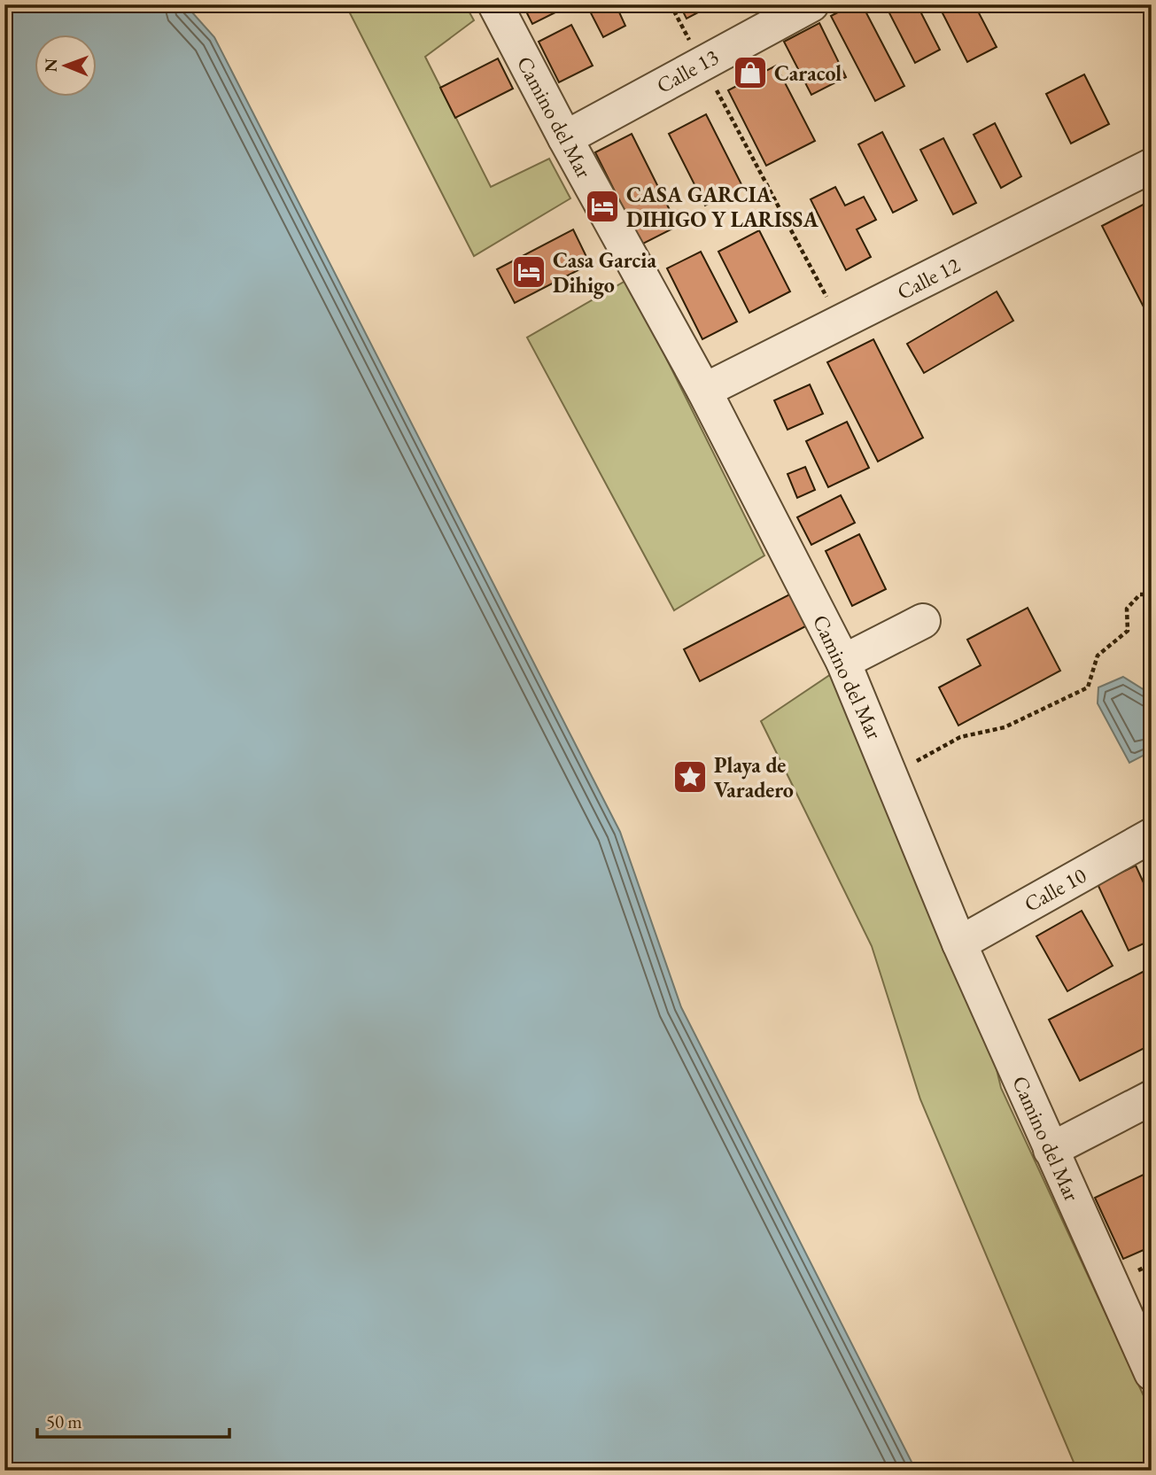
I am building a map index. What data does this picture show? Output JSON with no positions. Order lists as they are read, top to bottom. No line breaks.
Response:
{"streets":{"street":["Calle 13","Camino del Mar","Calle 12","Calle 10"]},"crossings":[["Calle 13","Camino del Mar"],["Camino del Mar","Calle 12"],["Camino del Mar","Calle 10"]],"places":{"shop":["Caracol"],"hotel":["CASA GARCIA DIHIGO Y LARISSA","Casa Garcia Dihigo"],"place":["Playa de Varadero"]},"scale_bar":"50 m","north":"left"}
